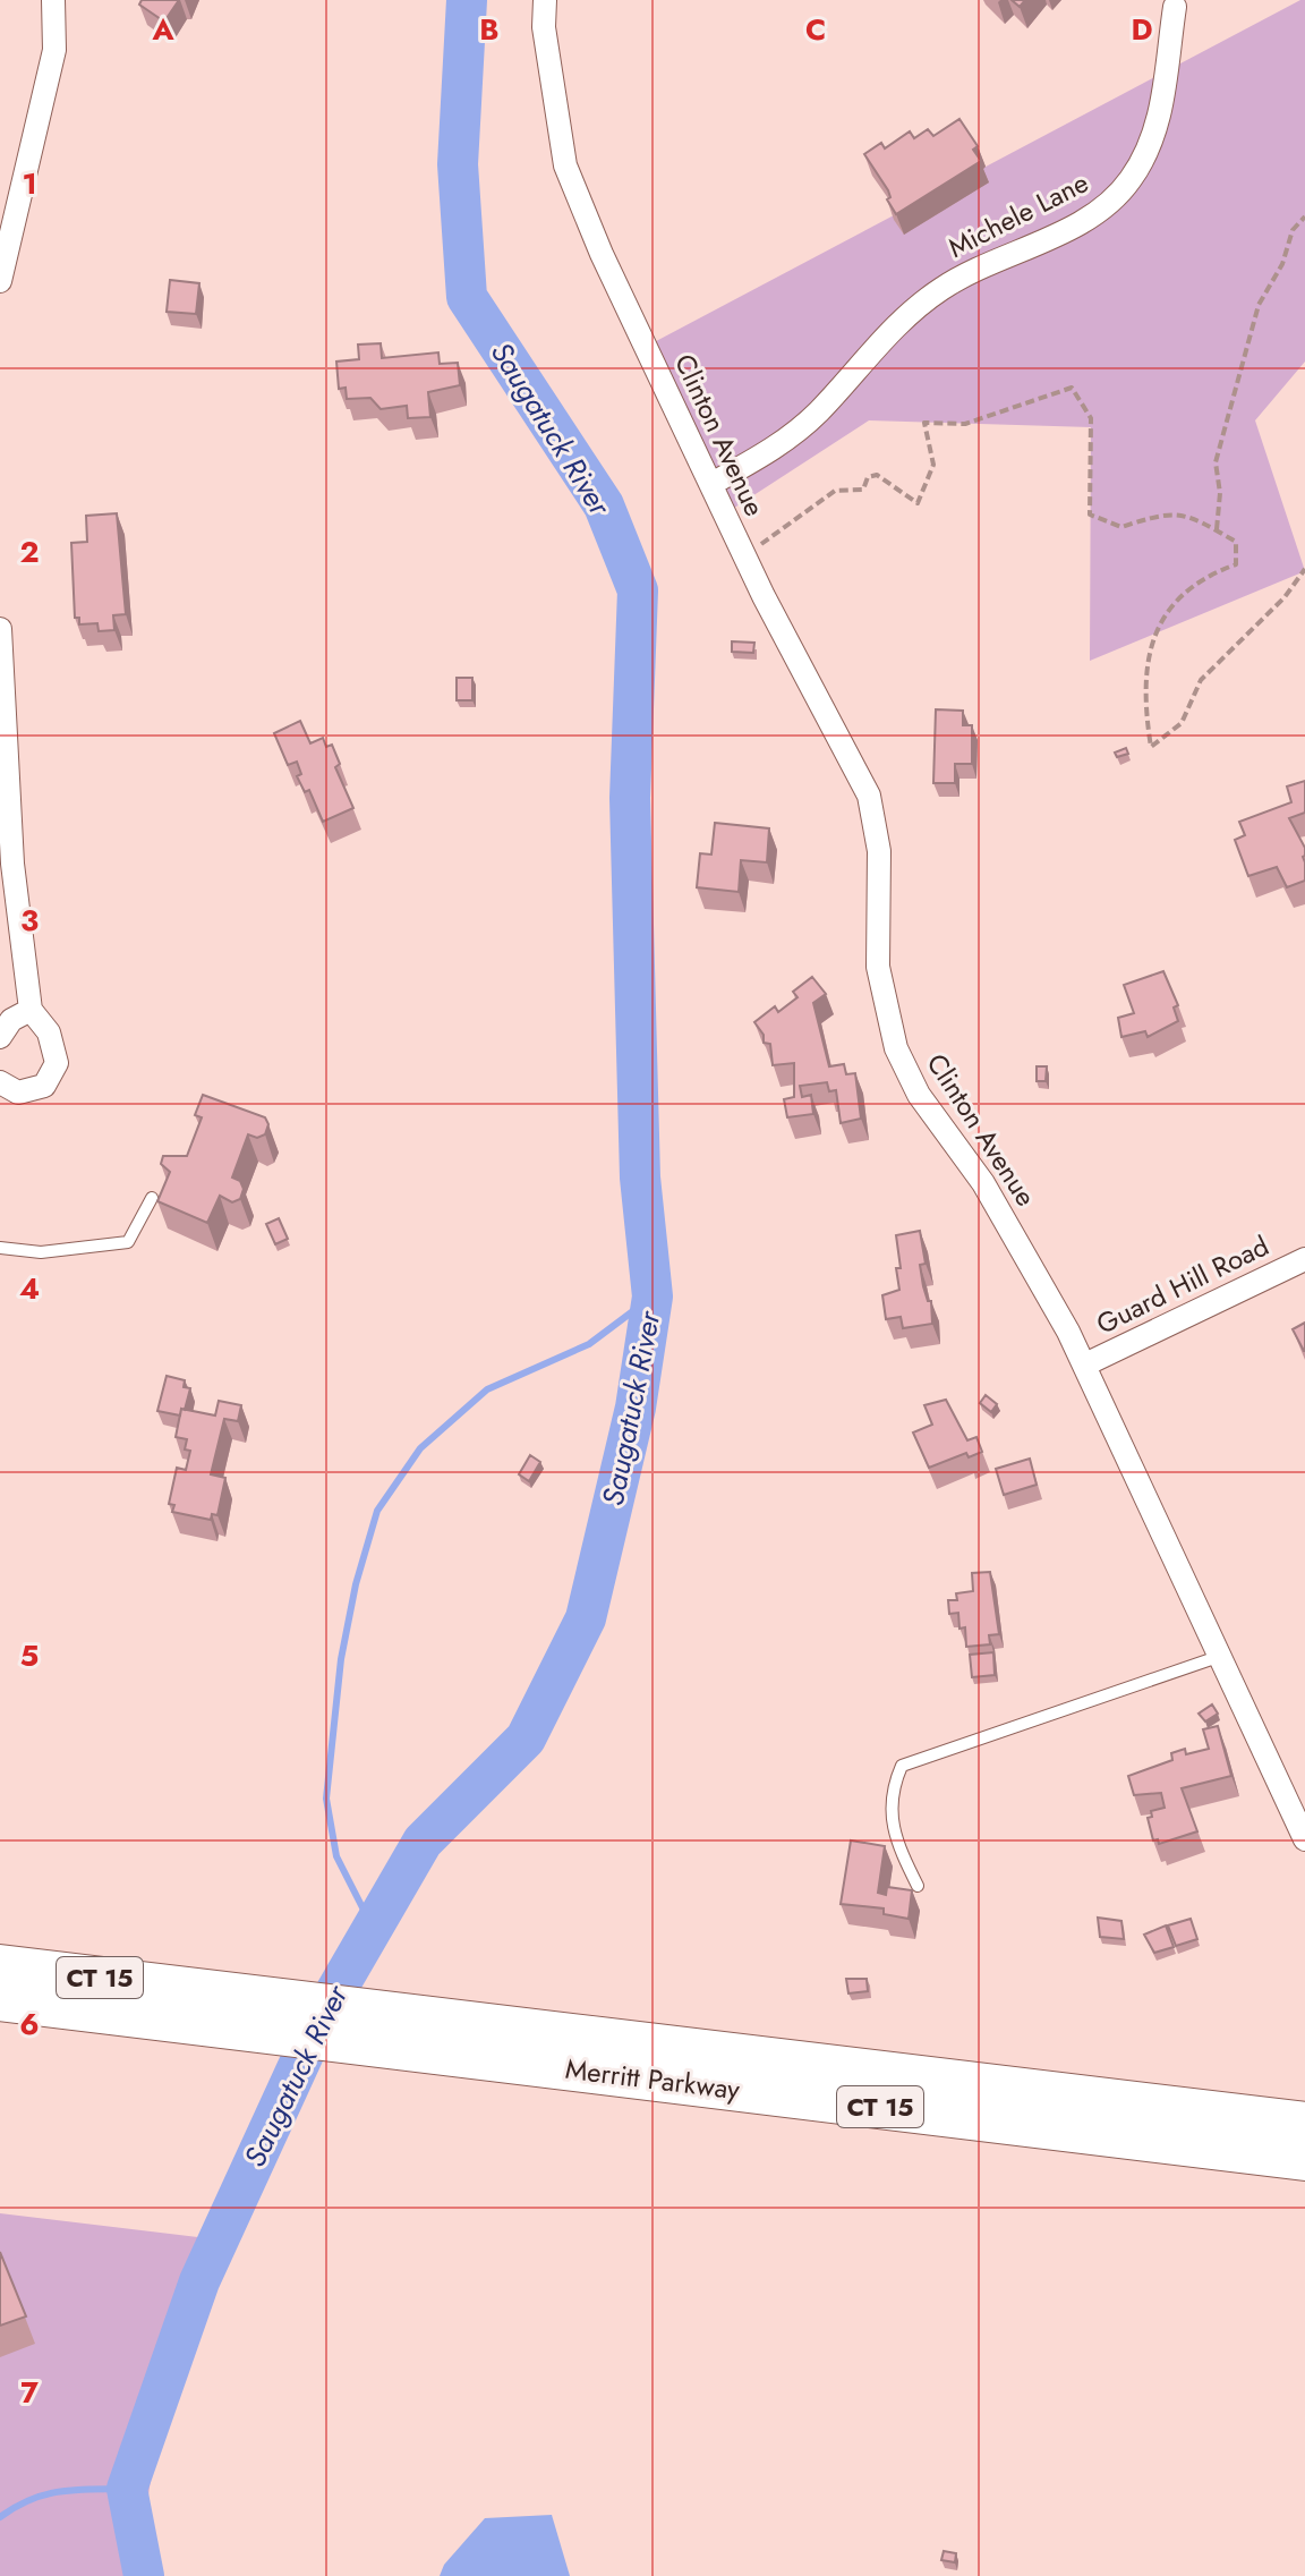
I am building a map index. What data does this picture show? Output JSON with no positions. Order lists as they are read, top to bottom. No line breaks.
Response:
{"streets":{"highway":["CT 15","Merritt Parkway"],"street":["Michele Lane","Clinton Avenue","Guard Hill Road"]},"crossings":[["Michele Lane","Clinton Avenue"],["Clinton Avenue","Guard Hill Road"]],"water":["Saugatuck River"],"grid":{"columns":["A","B","C","D"],"rows":["1","2","3","4","5","6","7"]}}
